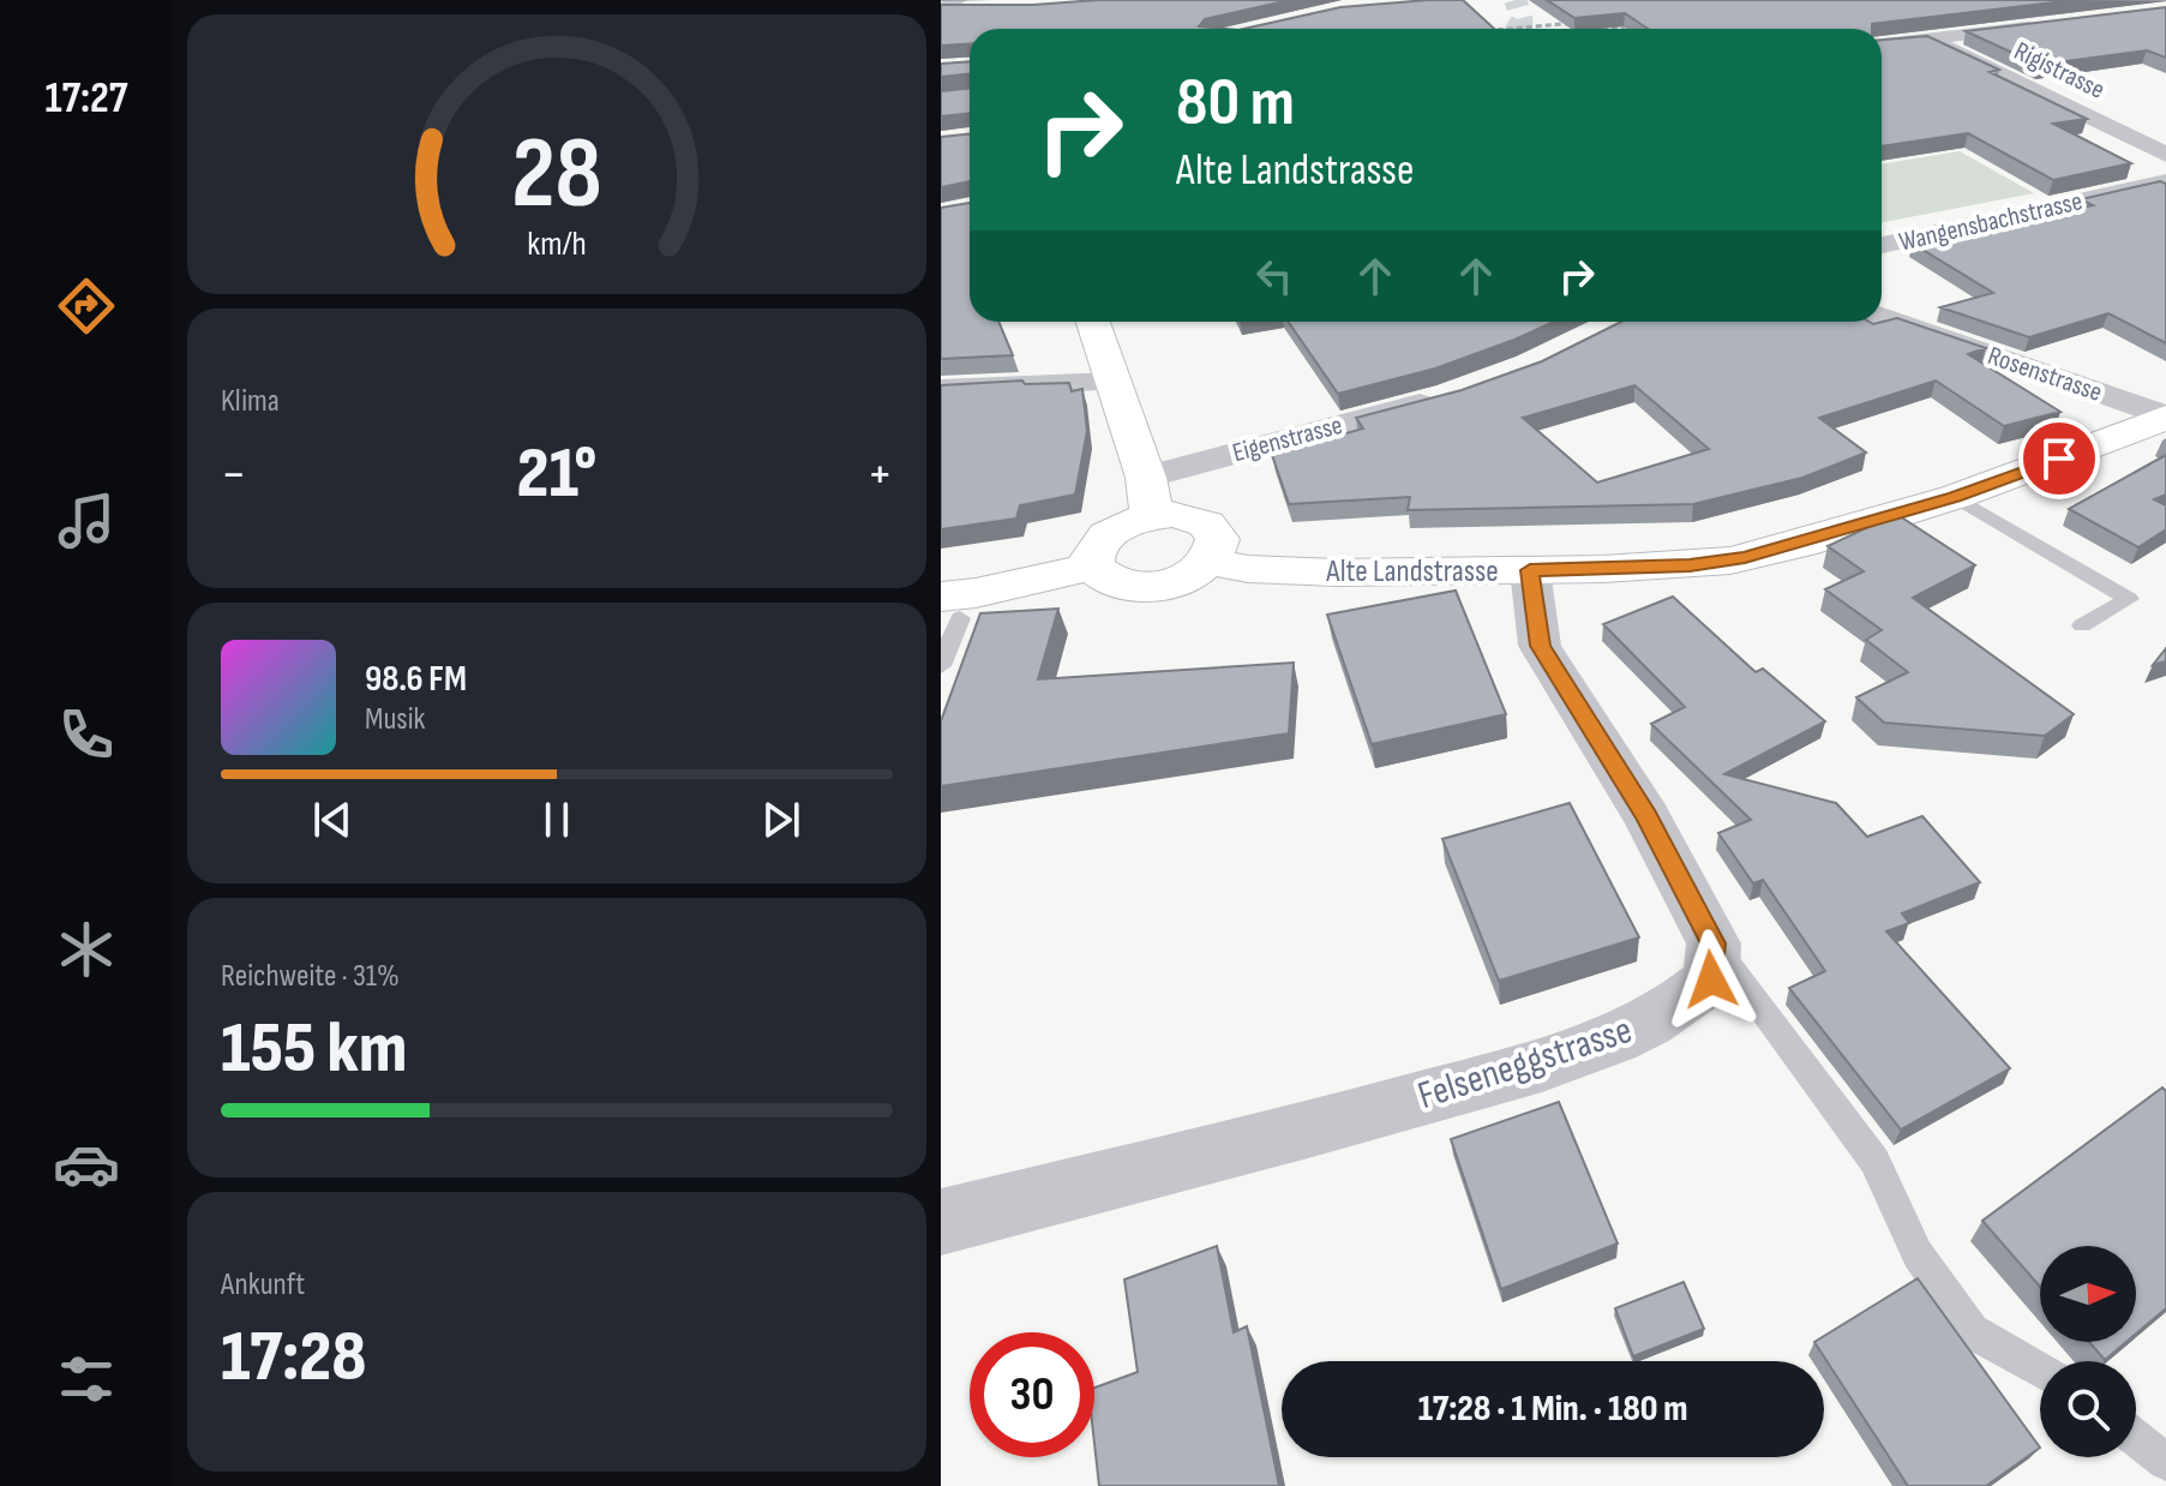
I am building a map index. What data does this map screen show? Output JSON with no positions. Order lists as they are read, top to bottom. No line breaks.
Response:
{"streets":{"main road":["Alte Landstrasse"],"street":["Rigistrasse","Wangensbachstrasse","Rosenstrasse","Eigenstrasse","Felseneggstrasse"]},"crossings":[["Rosenstrasse","Alte Landstrasse"]],"north":"right","page":{"tabs":"17:27","turn":["80 m","Alte Landstrasse"],"tile":["Klima",["Reichweite · 31%","155 km"],["Ankunft","17:28"]],"heat":["−","21°","+"],"song":["98.6 FM","Musik"],"limit":"30","trip":"17:28 · 1 Min. · 180 m","gauge":["28","km/h"]}}
